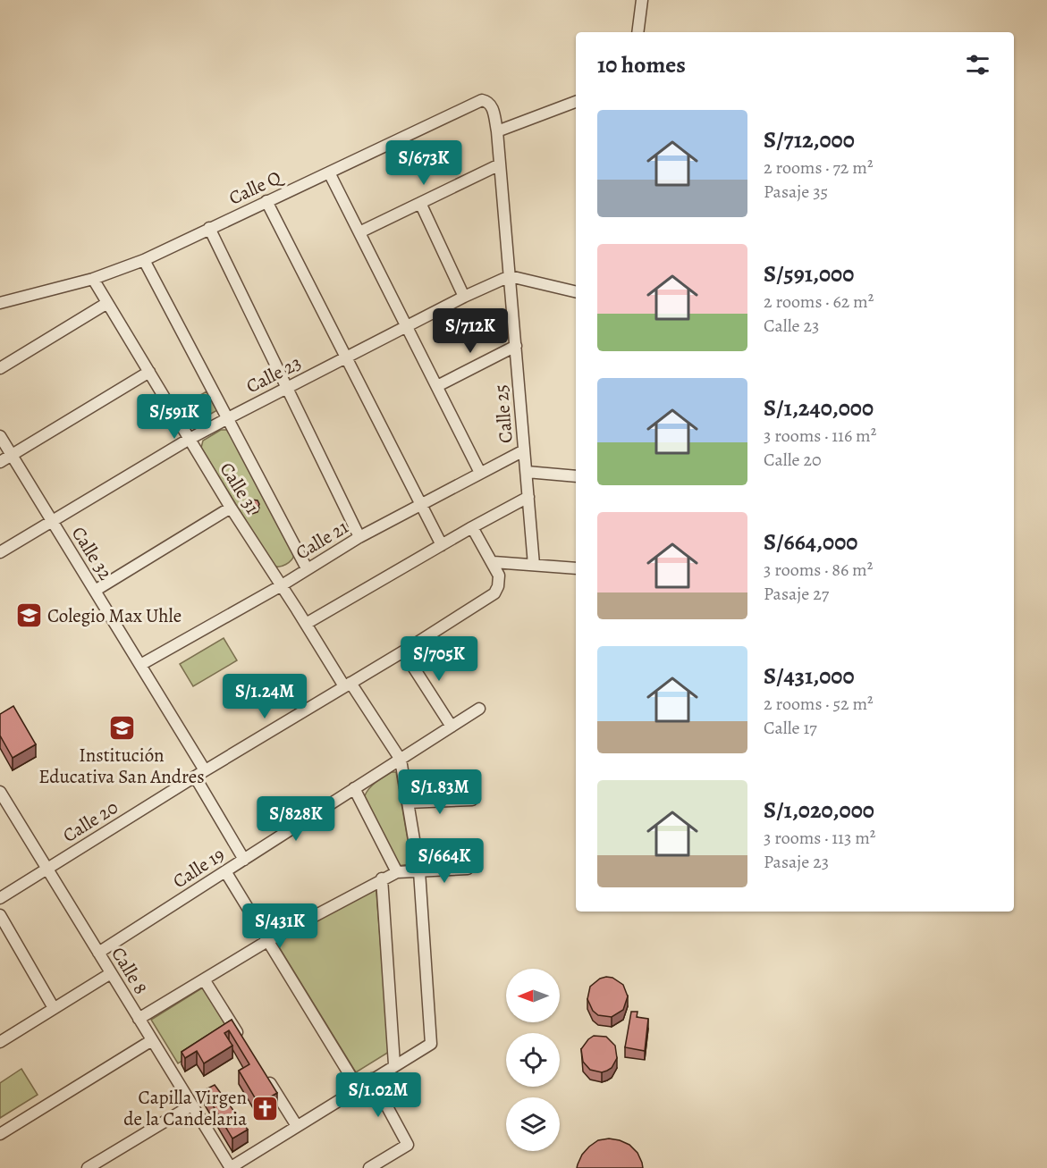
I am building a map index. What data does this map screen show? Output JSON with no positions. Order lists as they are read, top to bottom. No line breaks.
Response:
{"streets":{"street":["Calle Q","Calle 23","Calle 25","Calle 31","Calle 21","Calle 32","Calle 20","Calle 19","Calle 8"]},"crossings":[["Calle Q","Calle 25"],["Calle Q","Calle 31"],["Calle 23","Calle 25"],["Calle 23","Calle 31"],["Calle 23","Calle 32"],["Calle 25","Calle 21"],["Calle 31","Calle 21"],["Calle 31","Calle 20"],["Calle 31","Calle 19"],["Calle 21","Calle 32"],["Calle 32","Calle 20"],["Calle 20","Calle 8"],["Calle 19","Calle 8"]],"places":{"school or university":["Colegio Max Uhle","Institución Educativa San Andres"],"church":["Capilla Virgen de la Candelaria"]},"north":"left","page":{"heading":"10 homes","list":[{"name":"S/712,000","note":"2 rooms · 72 m² · Pasaje 35"},{"name":"S/591,000","note":"2 rooms · 62 m² · Calle 23"},{"name":"S/1,240,000","note":"3 rooms · 116 m² · Calle 20"},{"name":"S/664,000","note":"3 rooms · 86 m² · Pasaje 27"},{"name":"S/431,000","note":"2 rooms · 52 m² · Calle 17"},{"name":"S/1,020,000","note":"3 rooms · 113 m² · Pasaje 23"}],"price":["S/673K","S/712K","S/591K","S/705K","S/1.24M","S/1.83M","S/828K","S/664K","S/431K","S/1.02M"]}}
